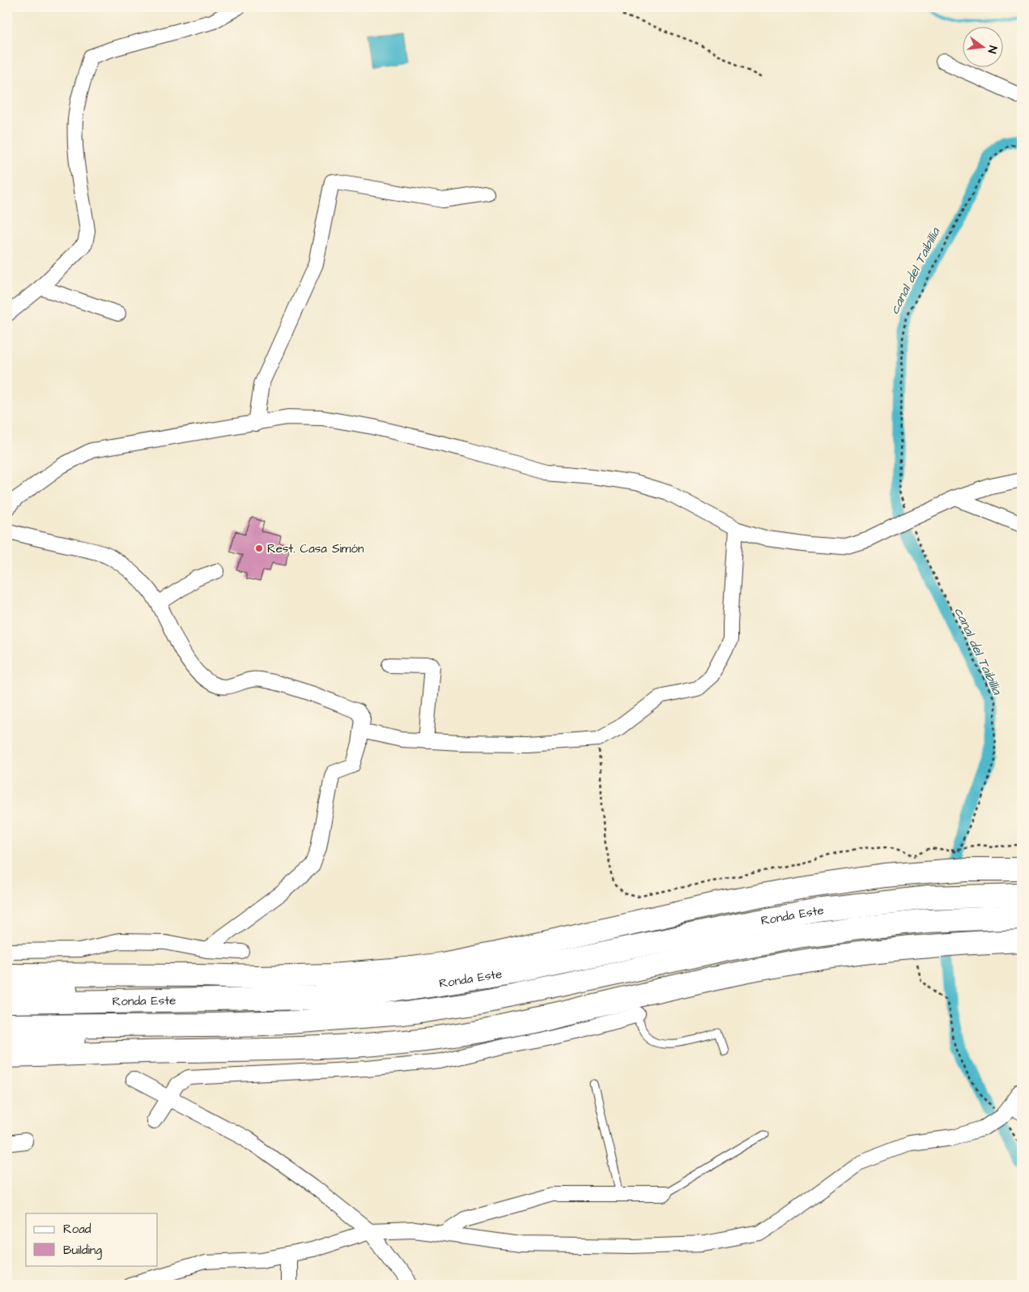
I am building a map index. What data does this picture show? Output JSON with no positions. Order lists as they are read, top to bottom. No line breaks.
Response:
{"streets":{"highway":["Ronda Este"]},"water":["canal del Taibillia"],"places":["Rest. Casa Simón"],"legend":["Road","Building"],"north":"right"}
